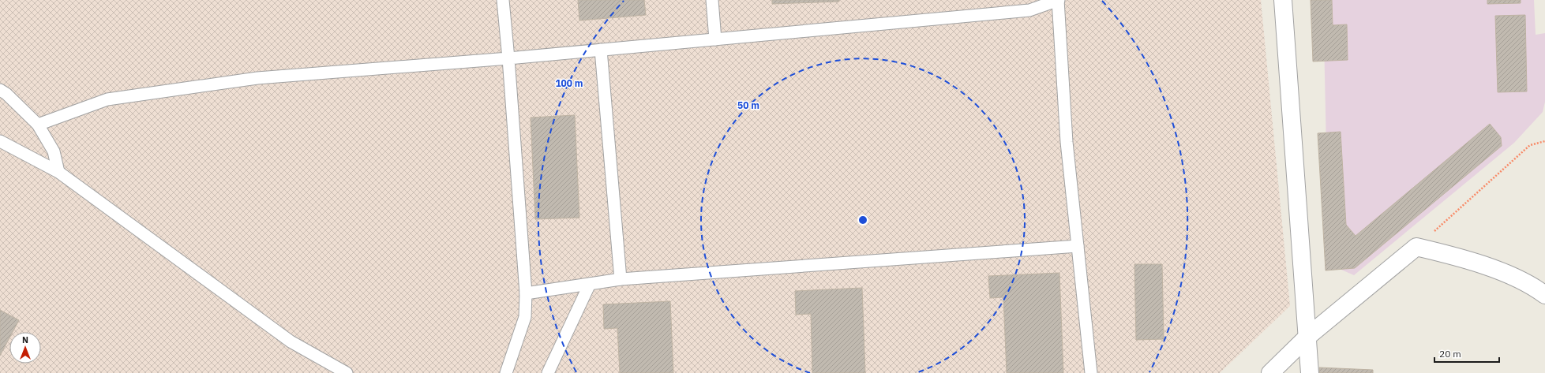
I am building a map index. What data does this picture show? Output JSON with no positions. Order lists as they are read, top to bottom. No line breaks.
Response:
{"scale_bar":"20 m","north":"top","rings":["100 m","50 m"]}
